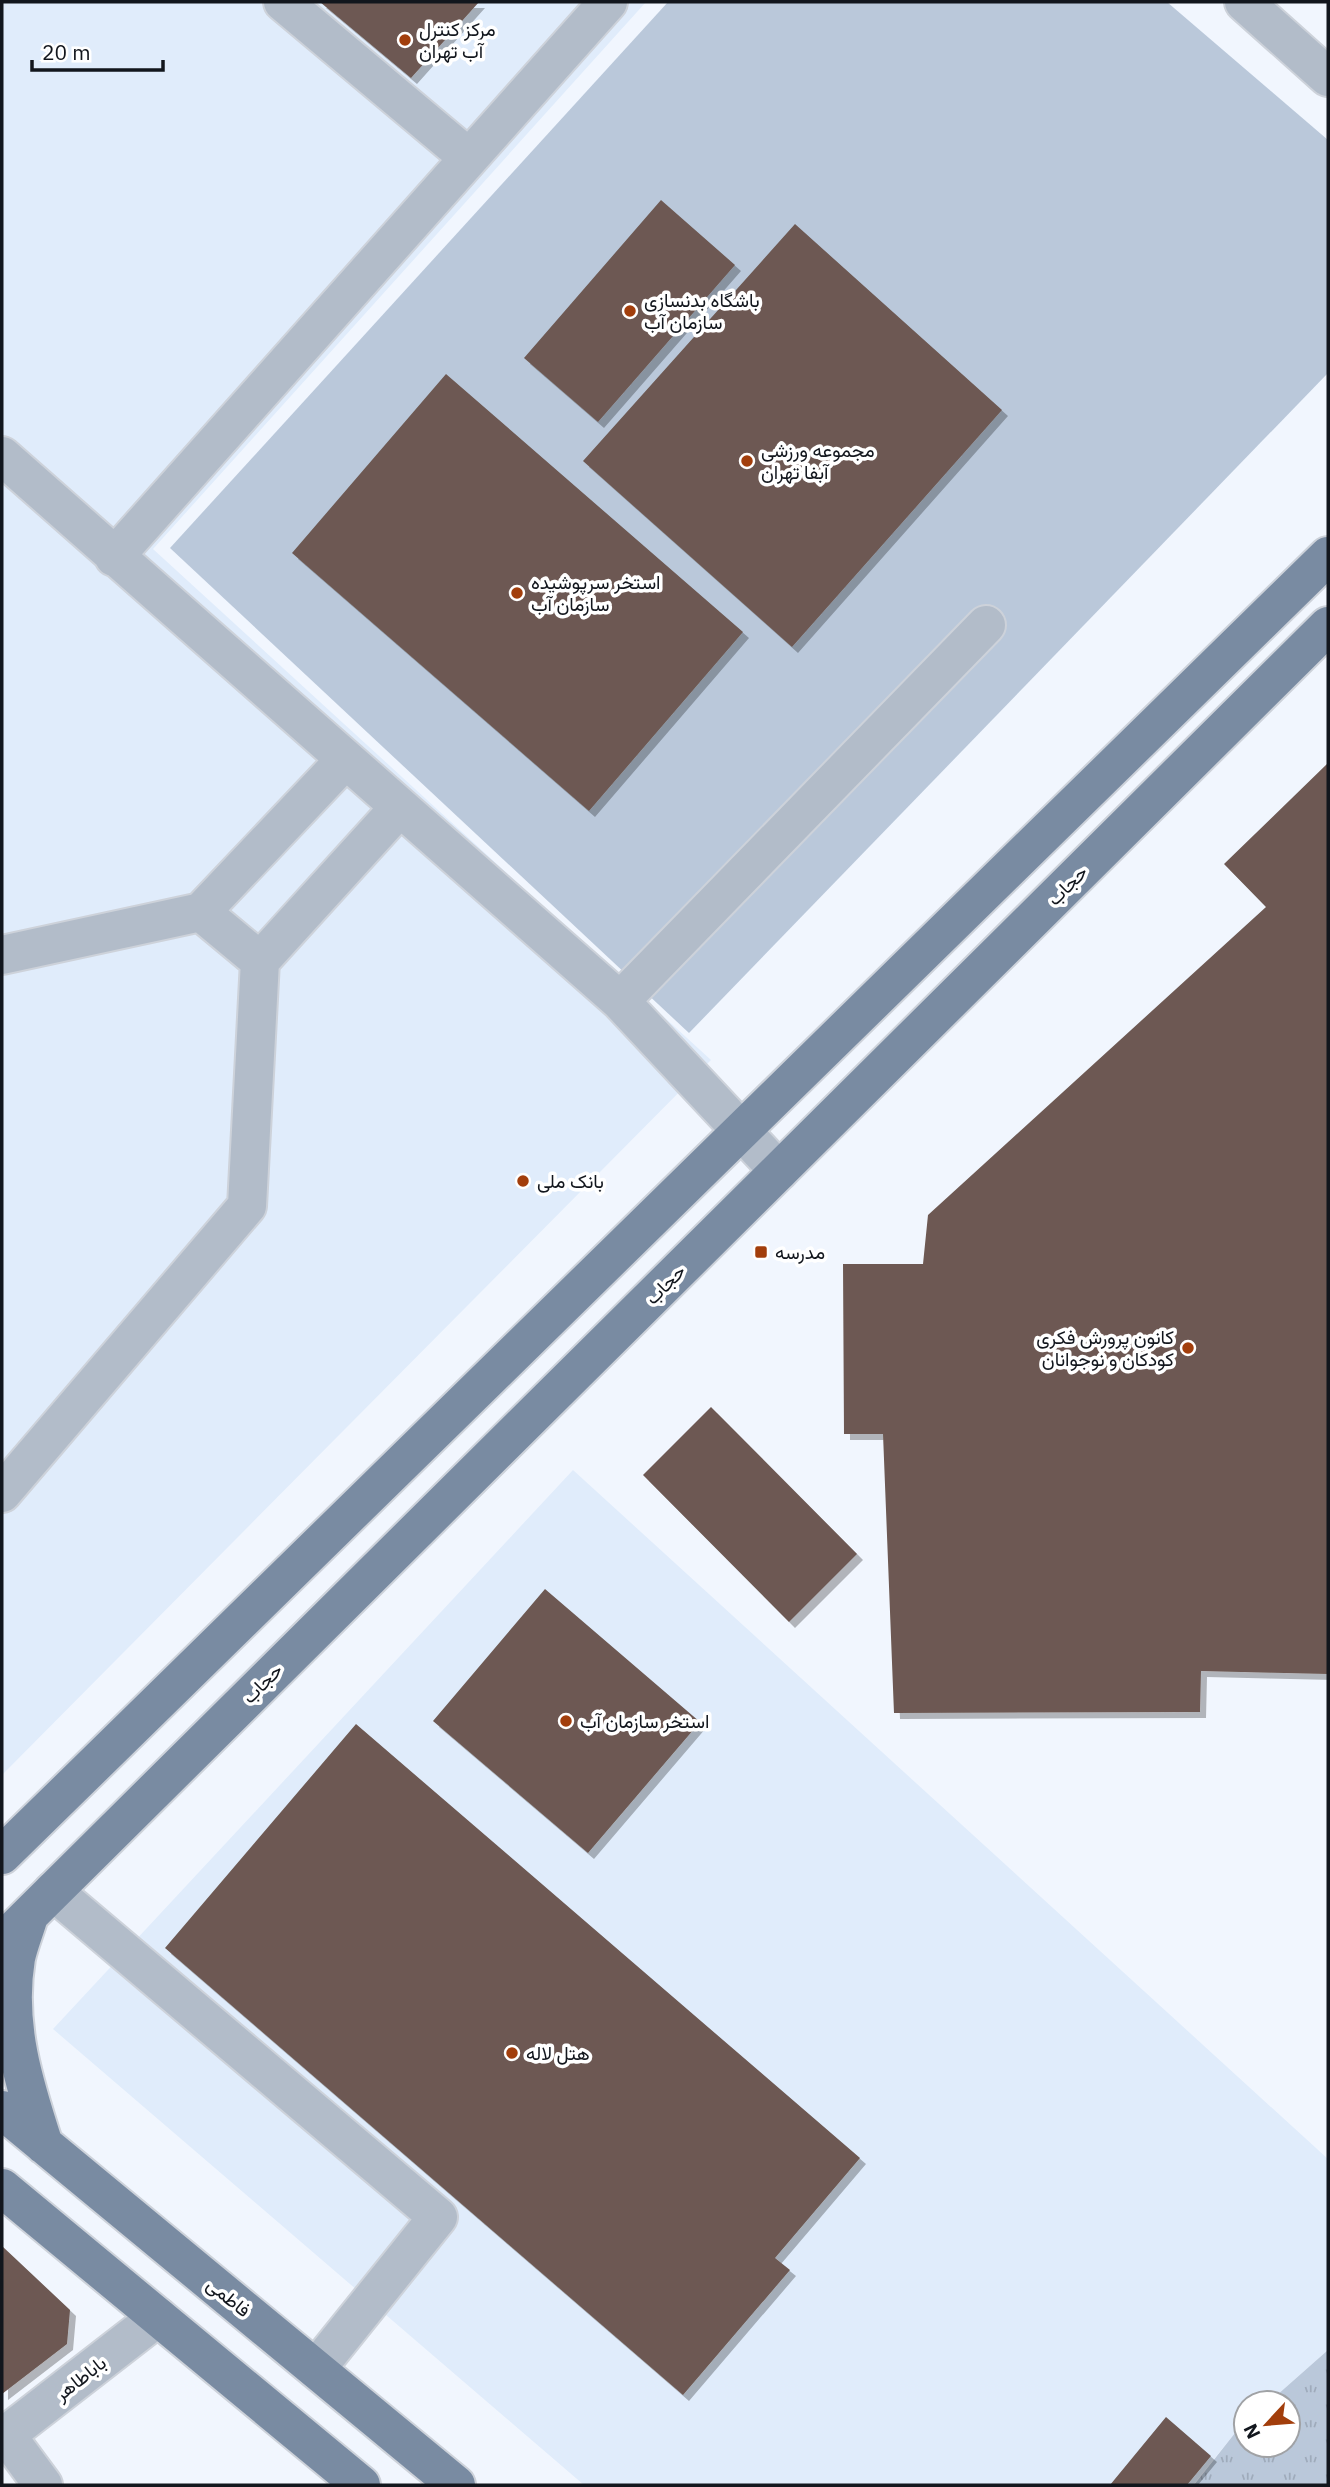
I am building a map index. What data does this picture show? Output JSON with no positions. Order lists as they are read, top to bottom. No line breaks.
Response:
{"streets":{"main road":["حجاب","فاطمی"],"street":["باباطاهر"]},"places":{"other":["مرکز کنترل آب تهران","باشگاه بدنسازی سازمان آب","مجموعه ورزشی آبفا تهران","استخر سرپوشیده سازمان آب","بانک ملی","کانون پرورش فکری کودکان و نوجوانان","استخر سازمان آب","هتل لاله"],"transit":["مدرسه"]},"scale_bar":"20 m","north":"bottom left"}
